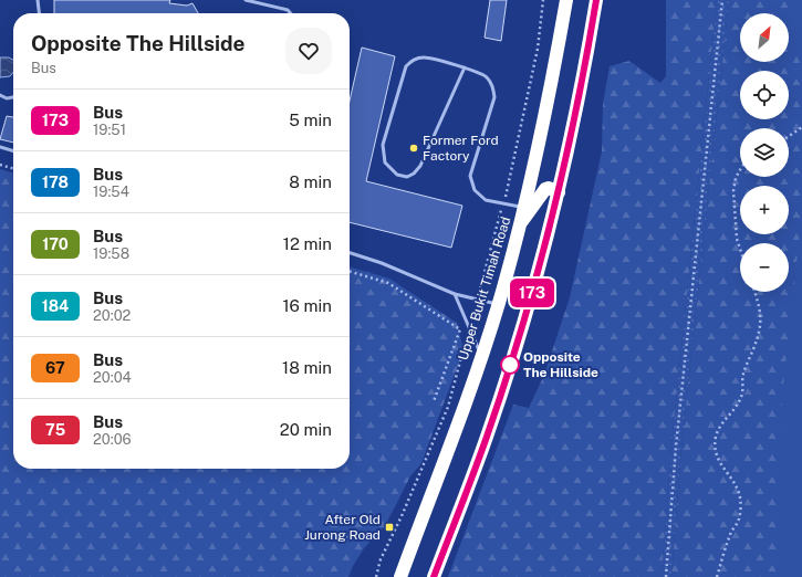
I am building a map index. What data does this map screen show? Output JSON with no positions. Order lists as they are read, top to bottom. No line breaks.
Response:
{"streets":{"highway":["Upper Bukit Timah Road"]},"places":{"other":["Former Ford Factory","Opposite The Hillside"],"transit":["After Old Jurong Road"]},"lines":["bus line 173"],"north":"top right","page":{"on_map":"173","map_buttons":["+","−"],"heading":["Opposite The Hillside","Bus"],"list":[{"mark":"173","name":"Bus","note":"19:51","value":"5 min"},{"mark":"178","name":"Bus","note":"19:54","value":"8 min"},{"mark":"170","name":"Bus","note":"19:58","value":"12 min"},{"mark":"184","name":"Bus","note":"20:02","value":"16 min"},{"mark":"67","name":"Bus","note":"20:04","value":"18 min"},{"mark":"75","name":"Bus","note":"20:06","value":"20 min"}]}}
